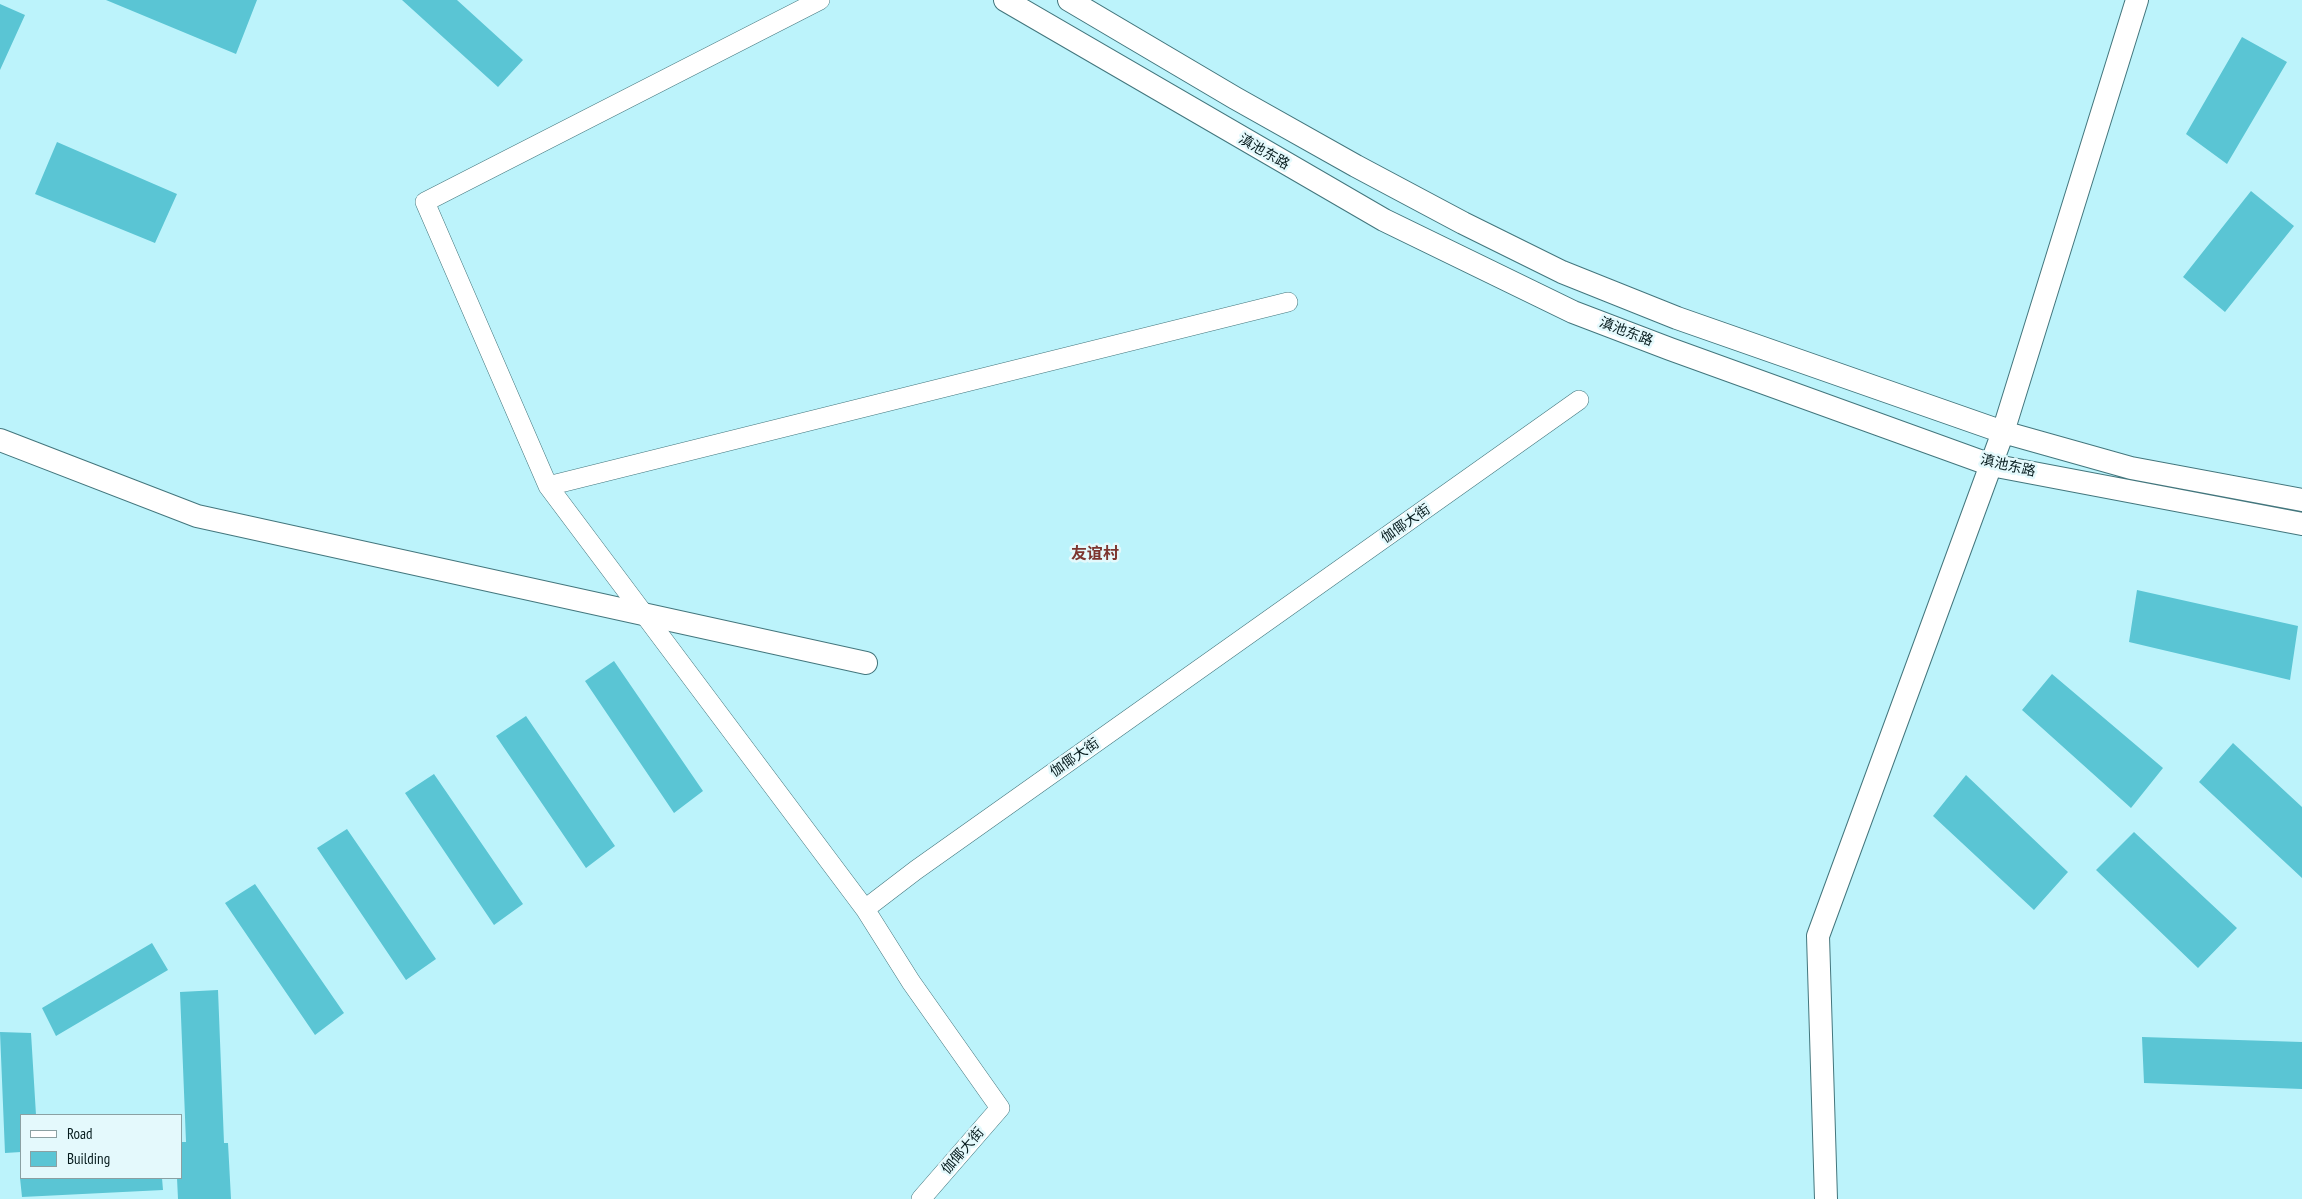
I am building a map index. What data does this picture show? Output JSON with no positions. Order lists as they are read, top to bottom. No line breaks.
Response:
{"streets":{"street":["滇池东路","伽倻大街"]},"districts":["友谊村"],"legend":["Road","Building"]}
